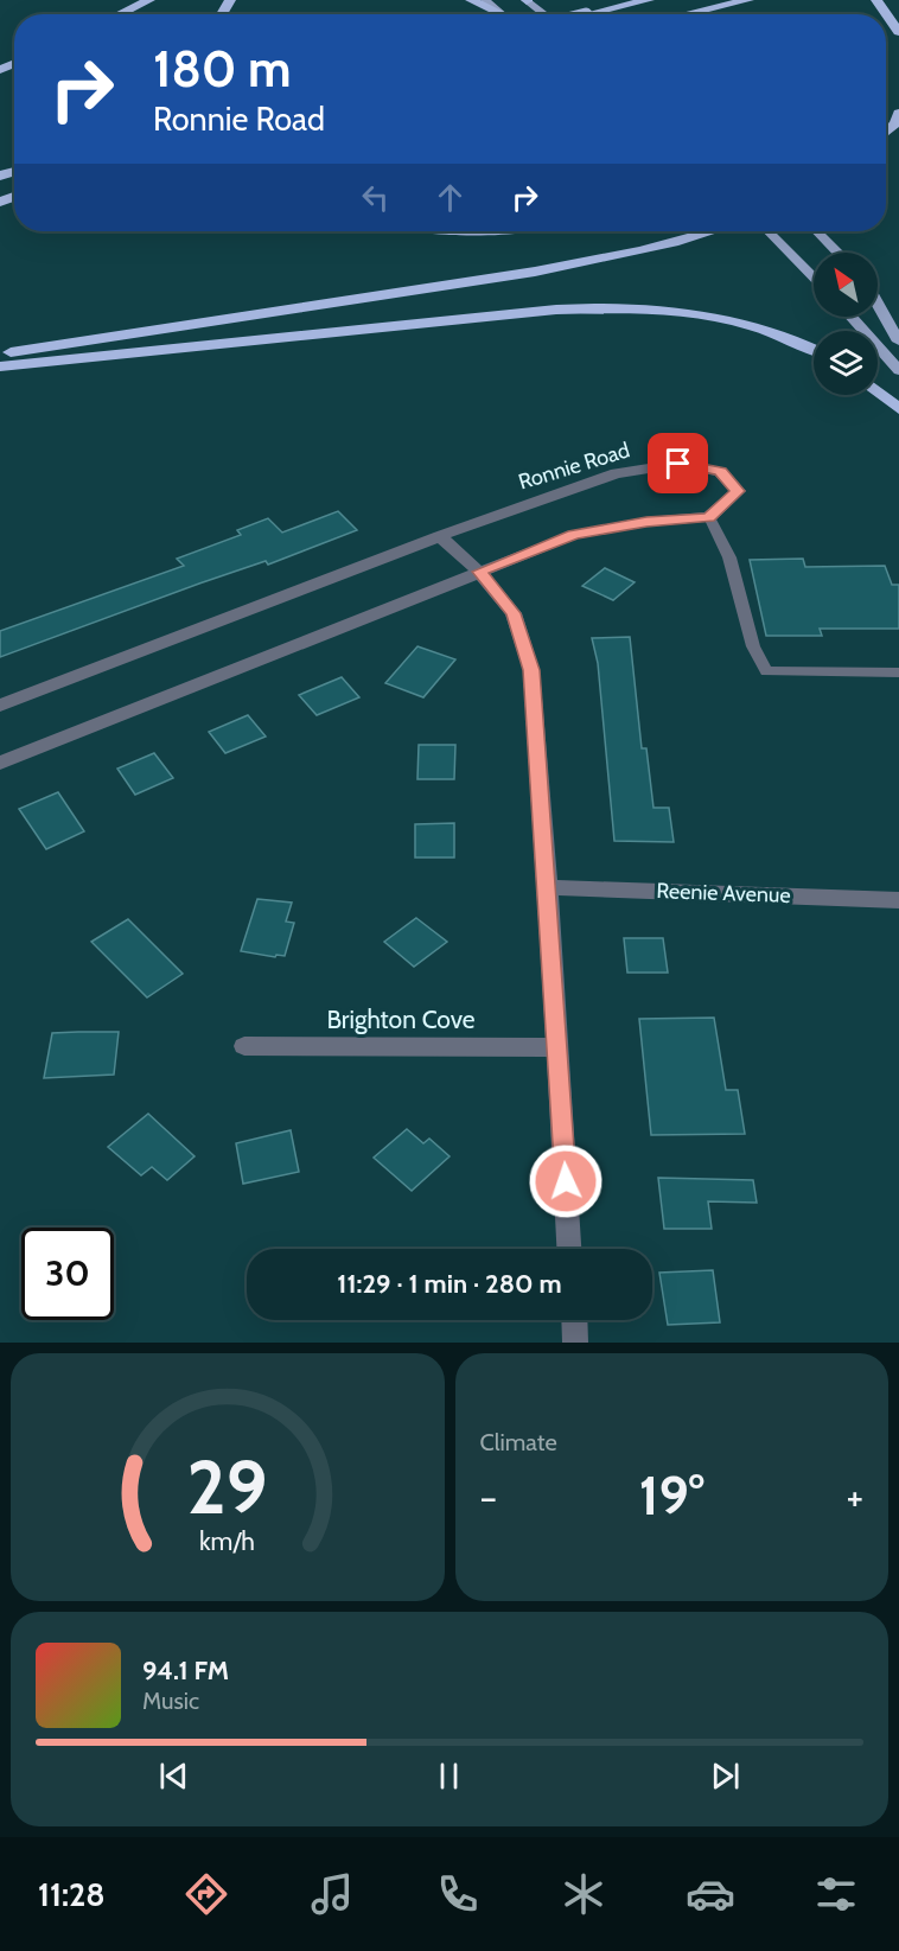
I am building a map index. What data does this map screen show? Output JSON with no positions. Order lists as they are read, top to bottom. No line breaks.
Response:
{"streets":{"street":["Ronnie Road","Reenie Avenue","Brighton Cove"]},"north":"top left","page":{"turn":["180 m","Ronnie Road"],"limit":"30","trip":"11:29 · 1 min · 280 m","tile":"Climate","heat":["−","19°","+"],"song":["94.1 FM","Music"],"tabs":"11:28","gauge":["29","km/h"]}}
